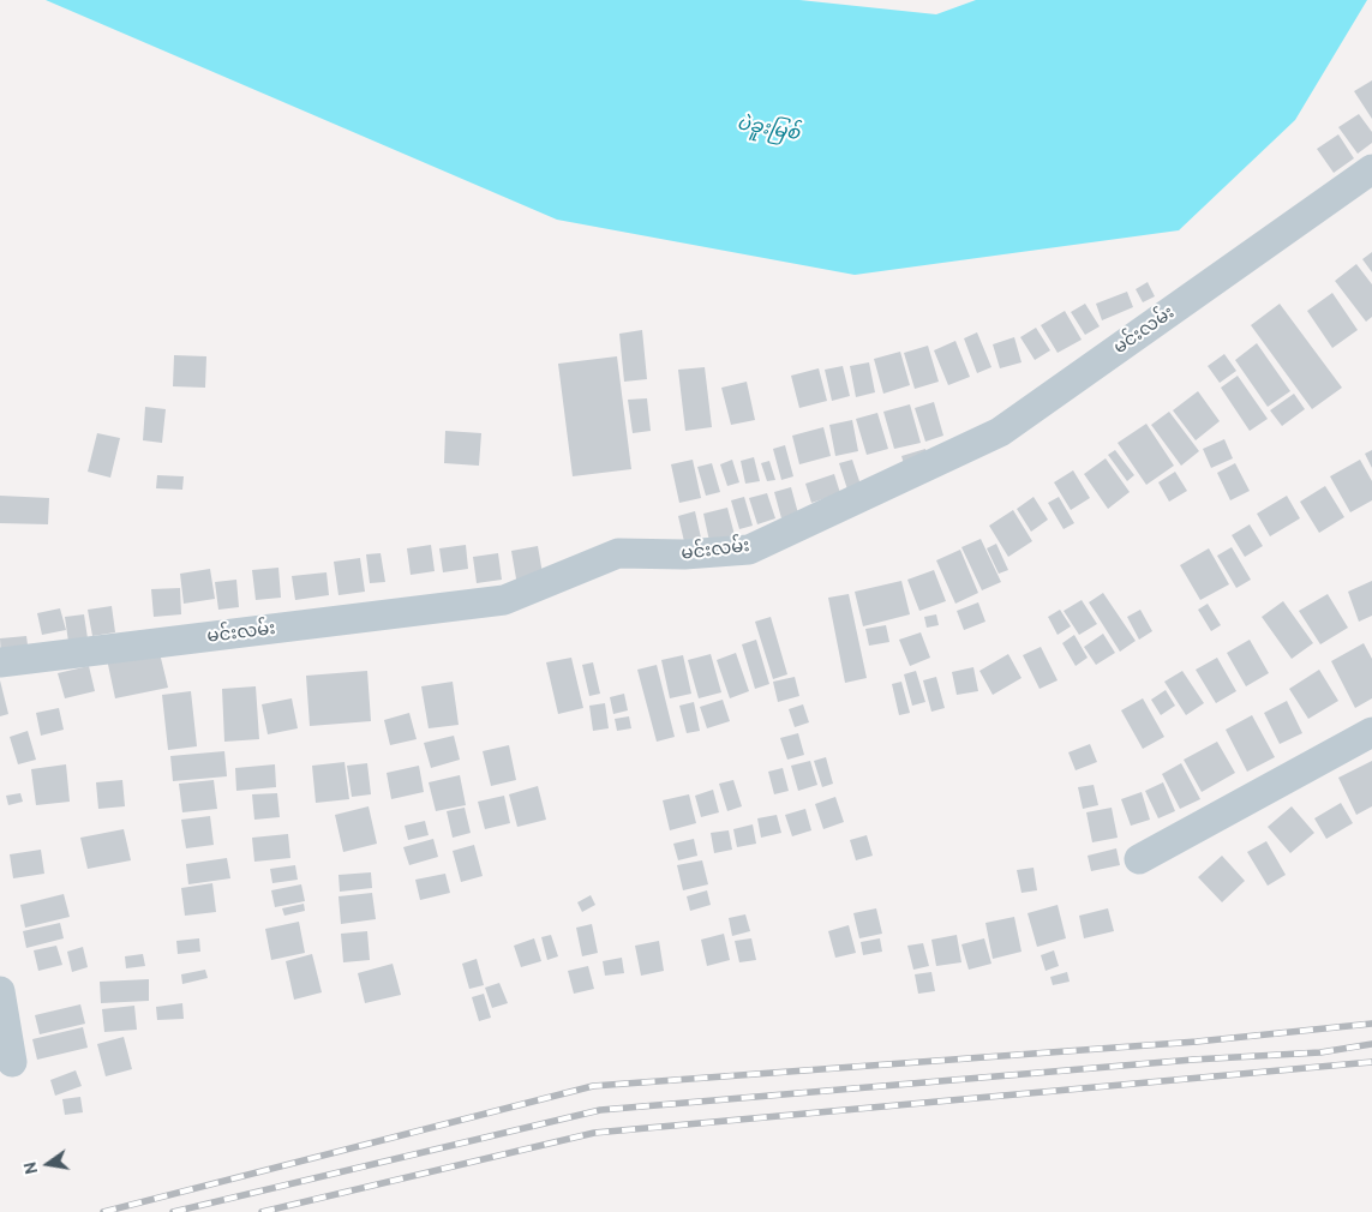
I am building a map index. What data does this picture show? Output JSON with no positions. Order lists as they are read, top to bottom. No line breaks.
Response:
{"streets":{"street":["မင်းလမ်း"]},"water":["ပဲခူးမြစ်"],"north":"left"}
